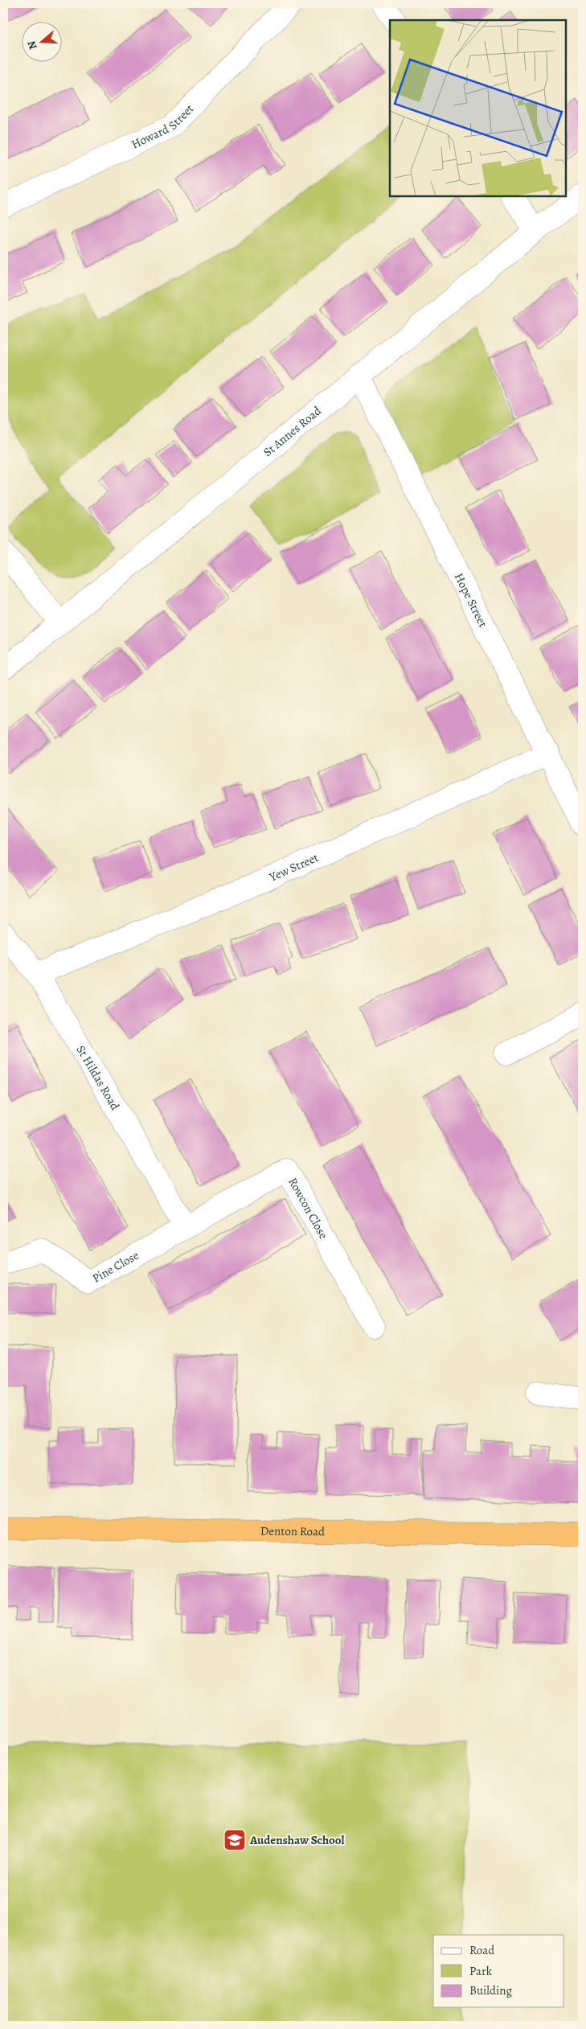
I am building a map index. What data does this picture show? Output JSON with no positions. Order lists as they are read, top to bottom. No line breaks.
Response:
{"streets":{"highway":["Denton Road"],"street":["Howard Street","St Annes Road","Hope Street","Yew Street","St Hildas Road","Rowcon Close","Pine Close"]},"crossings":[["St Annes Road","Hope Street"],["Hope Street","Yew Street"],["Yew Street","St Hildas Road"],["St Hildas Road","Rowcon Close"],["St Hildas Road","Pine Close"],["Rowcon Close","Pine Close"]],"places":{"school or university":["Audenshaw School"]},"legend":["Road","Park","Building"],"north":"left"}
